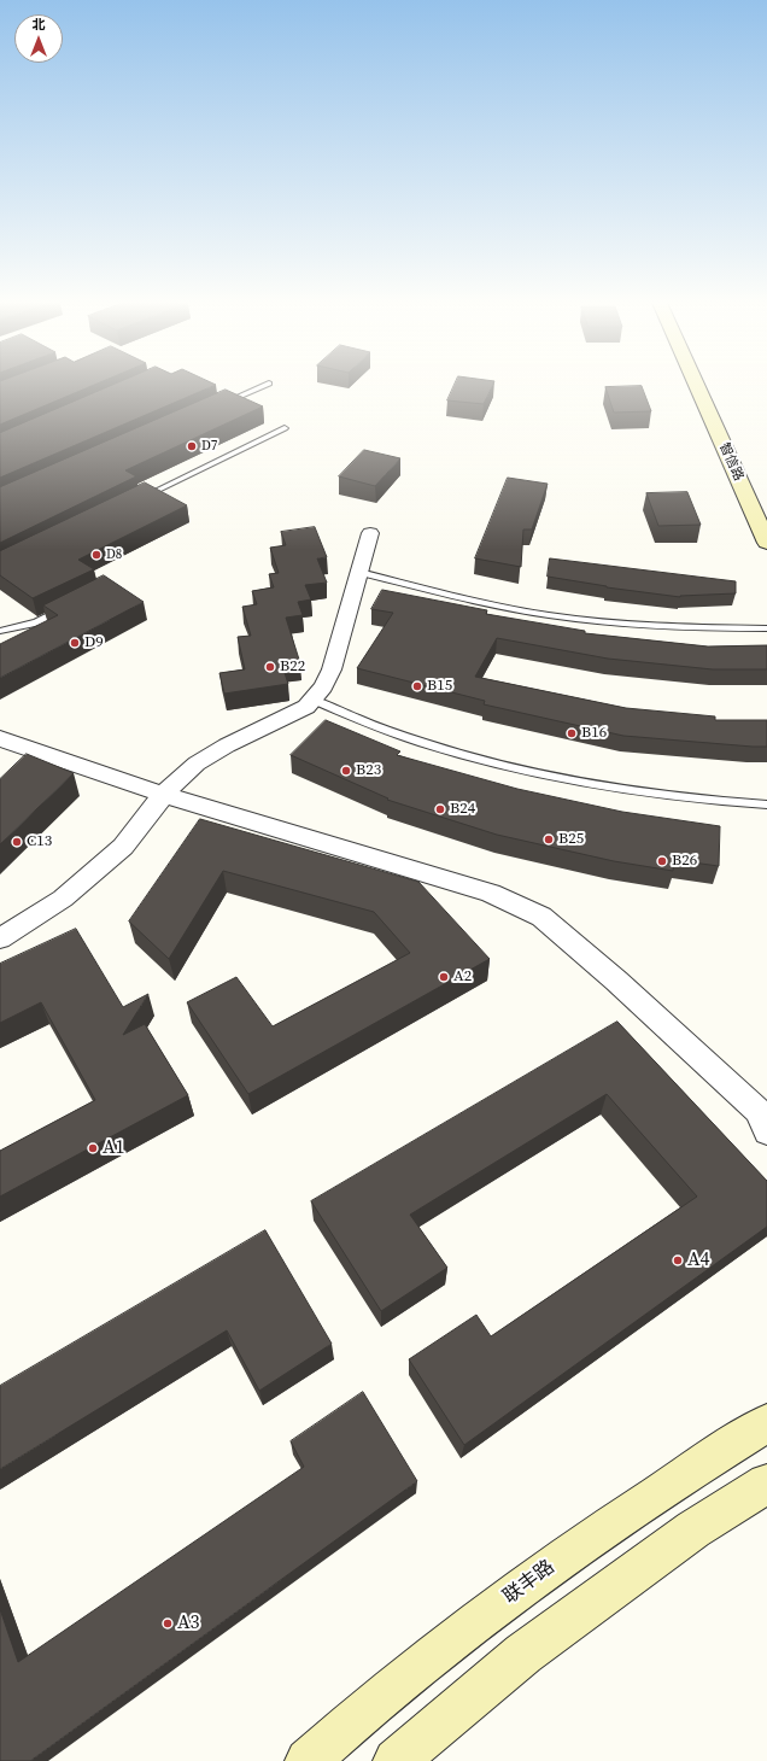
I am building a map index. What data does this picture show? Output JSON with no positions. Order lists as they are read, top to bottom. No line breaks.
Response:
{"streets":{"street":["智信路","联丰路"]},"places":["D7","D8","D9","B22","B15","B16","B23","B24","B25","C13","B26","A2","A1","A4","A3"],"north":"top"}
